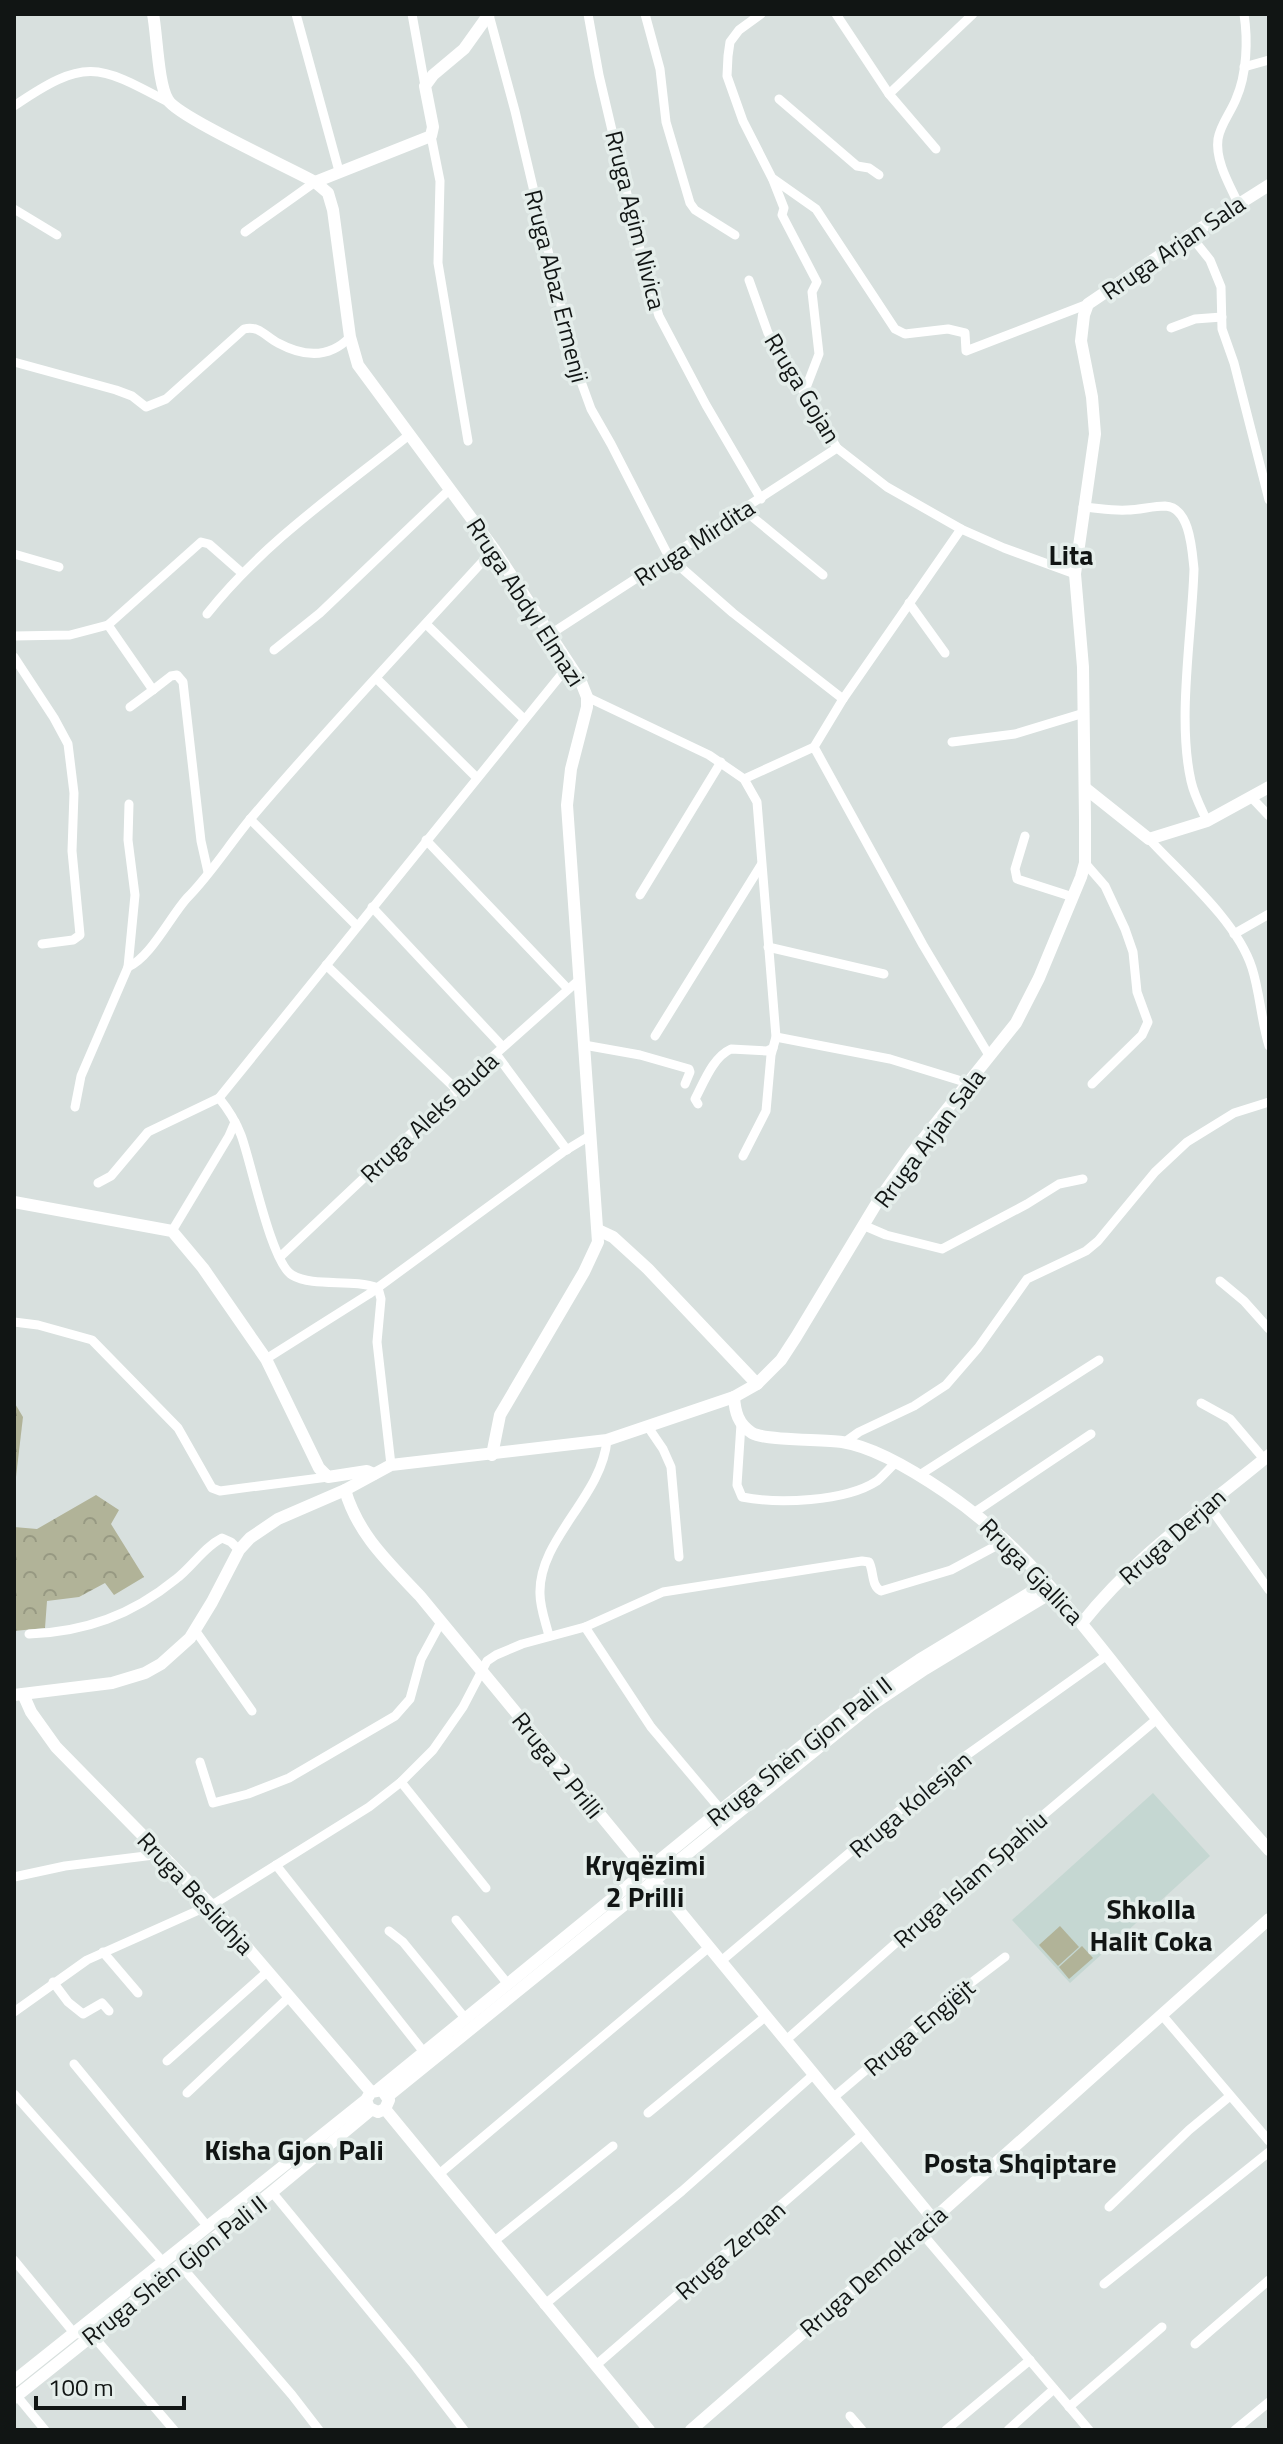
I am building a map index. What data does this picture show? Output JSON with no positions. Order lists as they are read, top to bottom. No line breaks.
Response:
{"streets":{"street":["Rruga Agim Nivica","Rruga Arjan Sala","Rruga Abaz Ermenji","Rruga Gojan","Rruga Mirdita","Rruga Abdyl Elmazi","Rruga Aleks Buda","Rruga Derjan","Rruga Gjallica","Rruga Shën Gjon Pali II","Rruga 2 Prilli","Rruga Kolesjan","Rruga Islam Spahiu","Rruga Beslidhja","Rruga Engjëjt","Rruga Zerqan","Rruga Demokracia"]},"crossings":[["Rruga Agim Nivica","Rruga Mirdita"],["Rruga Arjan Sala","Rruga Gojan"],["Rruga Arjan Sala","Rruga 2 Prilli"],["Rruga Arjan Sala","Rruga Beslidhja"],["Rruga Abaz Ermenji","Rruga Mirdita"],["Rruga Gojan","Rruga Mirdita"],["Rruga Mirdita","Rruga Abdyl Elmazi"],["Rruga Abdyl Elmazi","Rruga Aleks Buda"],["Rruga Derjan","Rruga Gjallica"],["Rruga Gjallica","Rruga Shën Gjon Pali II"],["Rruga Gjallica","Rruga Kolesjan"],["Rruga Gjallica","Rruga Islam Spahiu"],["Rruga Shën Gjon Pali II","Rruga 2 Prilli"],["Rruga Shën Gjon Pali II","Rruga Beslidhja"],["Rruga 2 Prilli","Rruga Kolesjan"],["Rruga 2 Prilli","Rruga Islam Spahiu"],["Rruga 2 Prilli","Rruga Engjëjt"],["Rruga 2 Prilli","Rruga Zerqan"],["Rruga 2 Prilli","Rruga Demokracia"],["Rruga Beslidhja","Rruga Zerqan"]],"districts":["Lita","Kryqëzimi 2 Prilli","Shkolla Halit Coka","Kisha Gjon Pali","Posta Shqiptare"],"scale_bar":"100 m"}
